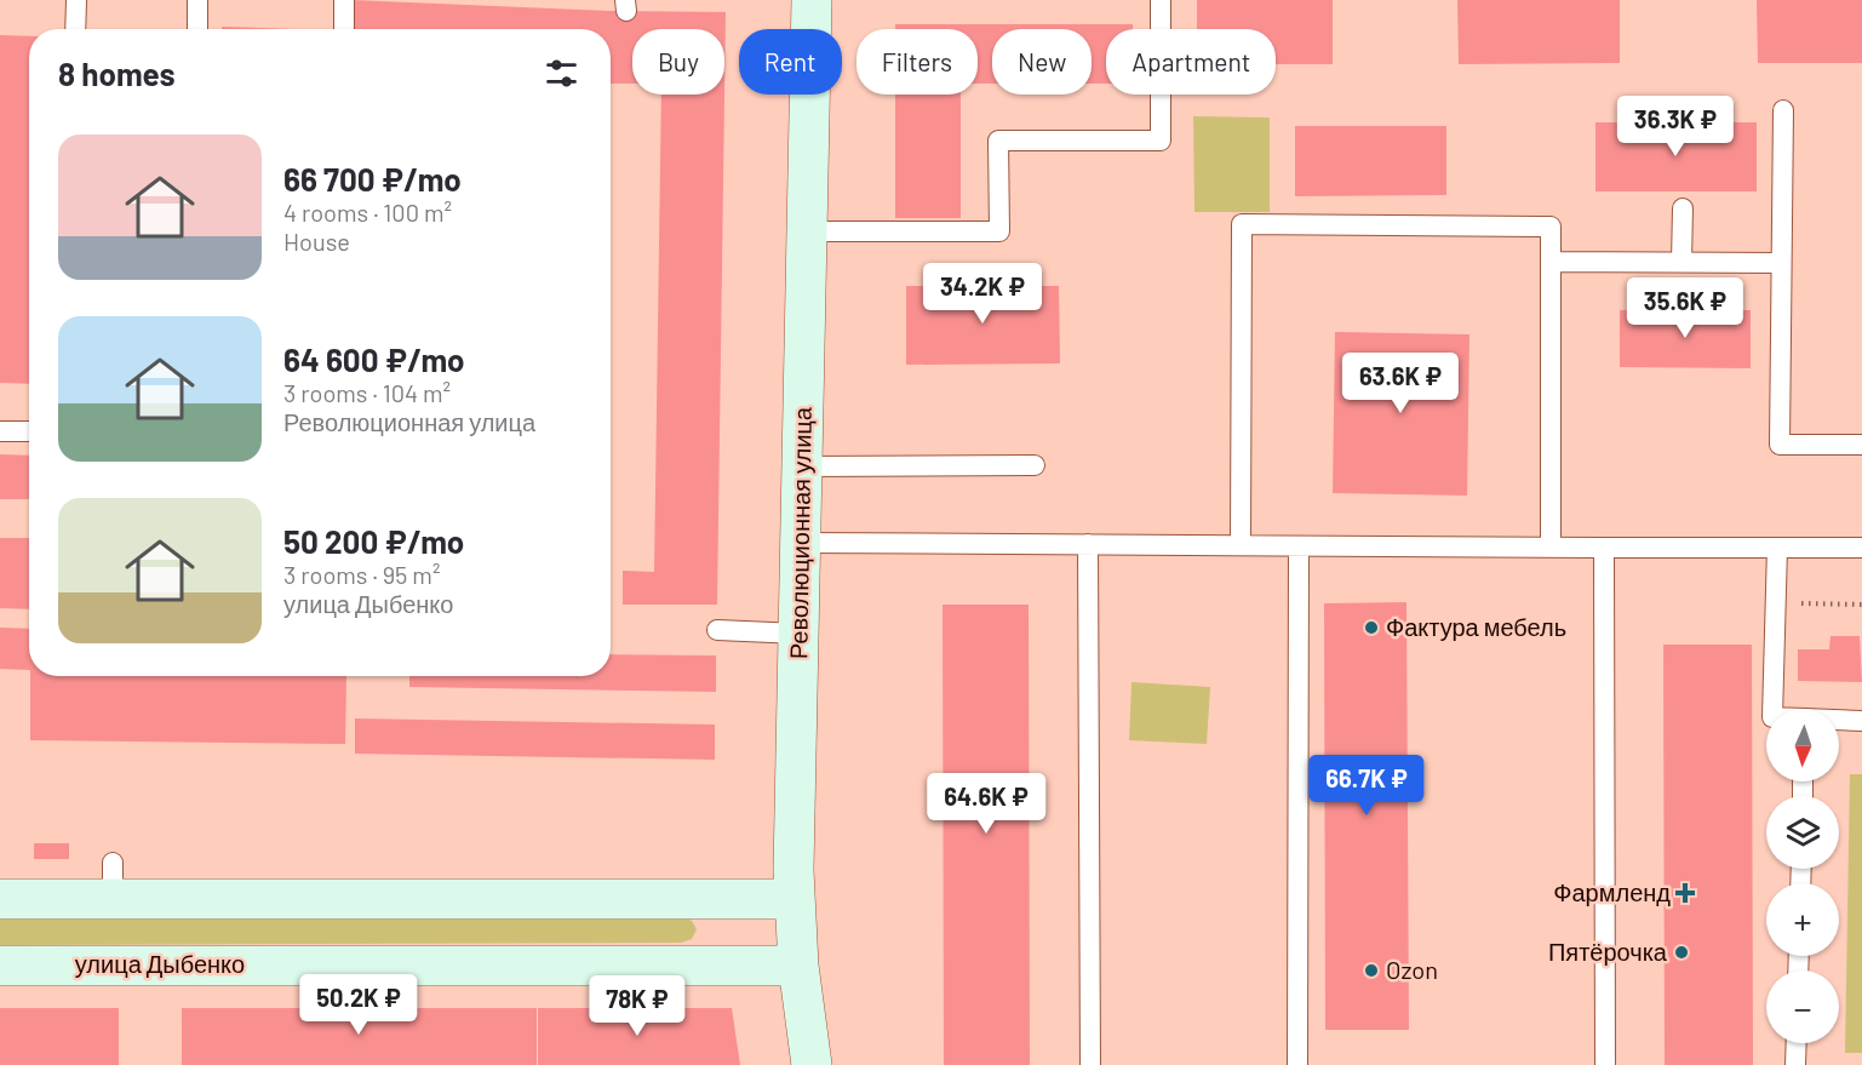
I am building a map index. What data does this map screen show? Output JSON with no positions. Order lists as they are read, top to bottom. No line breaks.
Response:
{"streets":{"main road":["Революционная улица","улица Дыбенко"]},"crossings":[["Революционная улица","улица Дыбенко"]],"places":{"other":["Фактура мебель","Пятёрочка","Ozon"],"health":["Фармленд"]},"north":"bottom","page":{"chip":["Buy","Rent","Filters","New","Apartment"],"heading":"8 homes","price":["36.3K ₽","34.2K ₽","35.6K ₽","63.6K ₽","66.7K ₽","64.6K ₽","50.2K ₽","78K ₽"],"list":[{"name":"66 700 ₽/mo","note":"4 rooms · 100 m² · House"},{"name":"64 600 ₽/mo","note":"3 rooms · 104 m² · Революционная улица"},{"name":"50 200 ₽/mo","note":"3 rooms · 95 m² · улица Дыбенко"}],"map_buttons":["+","−"]}}
